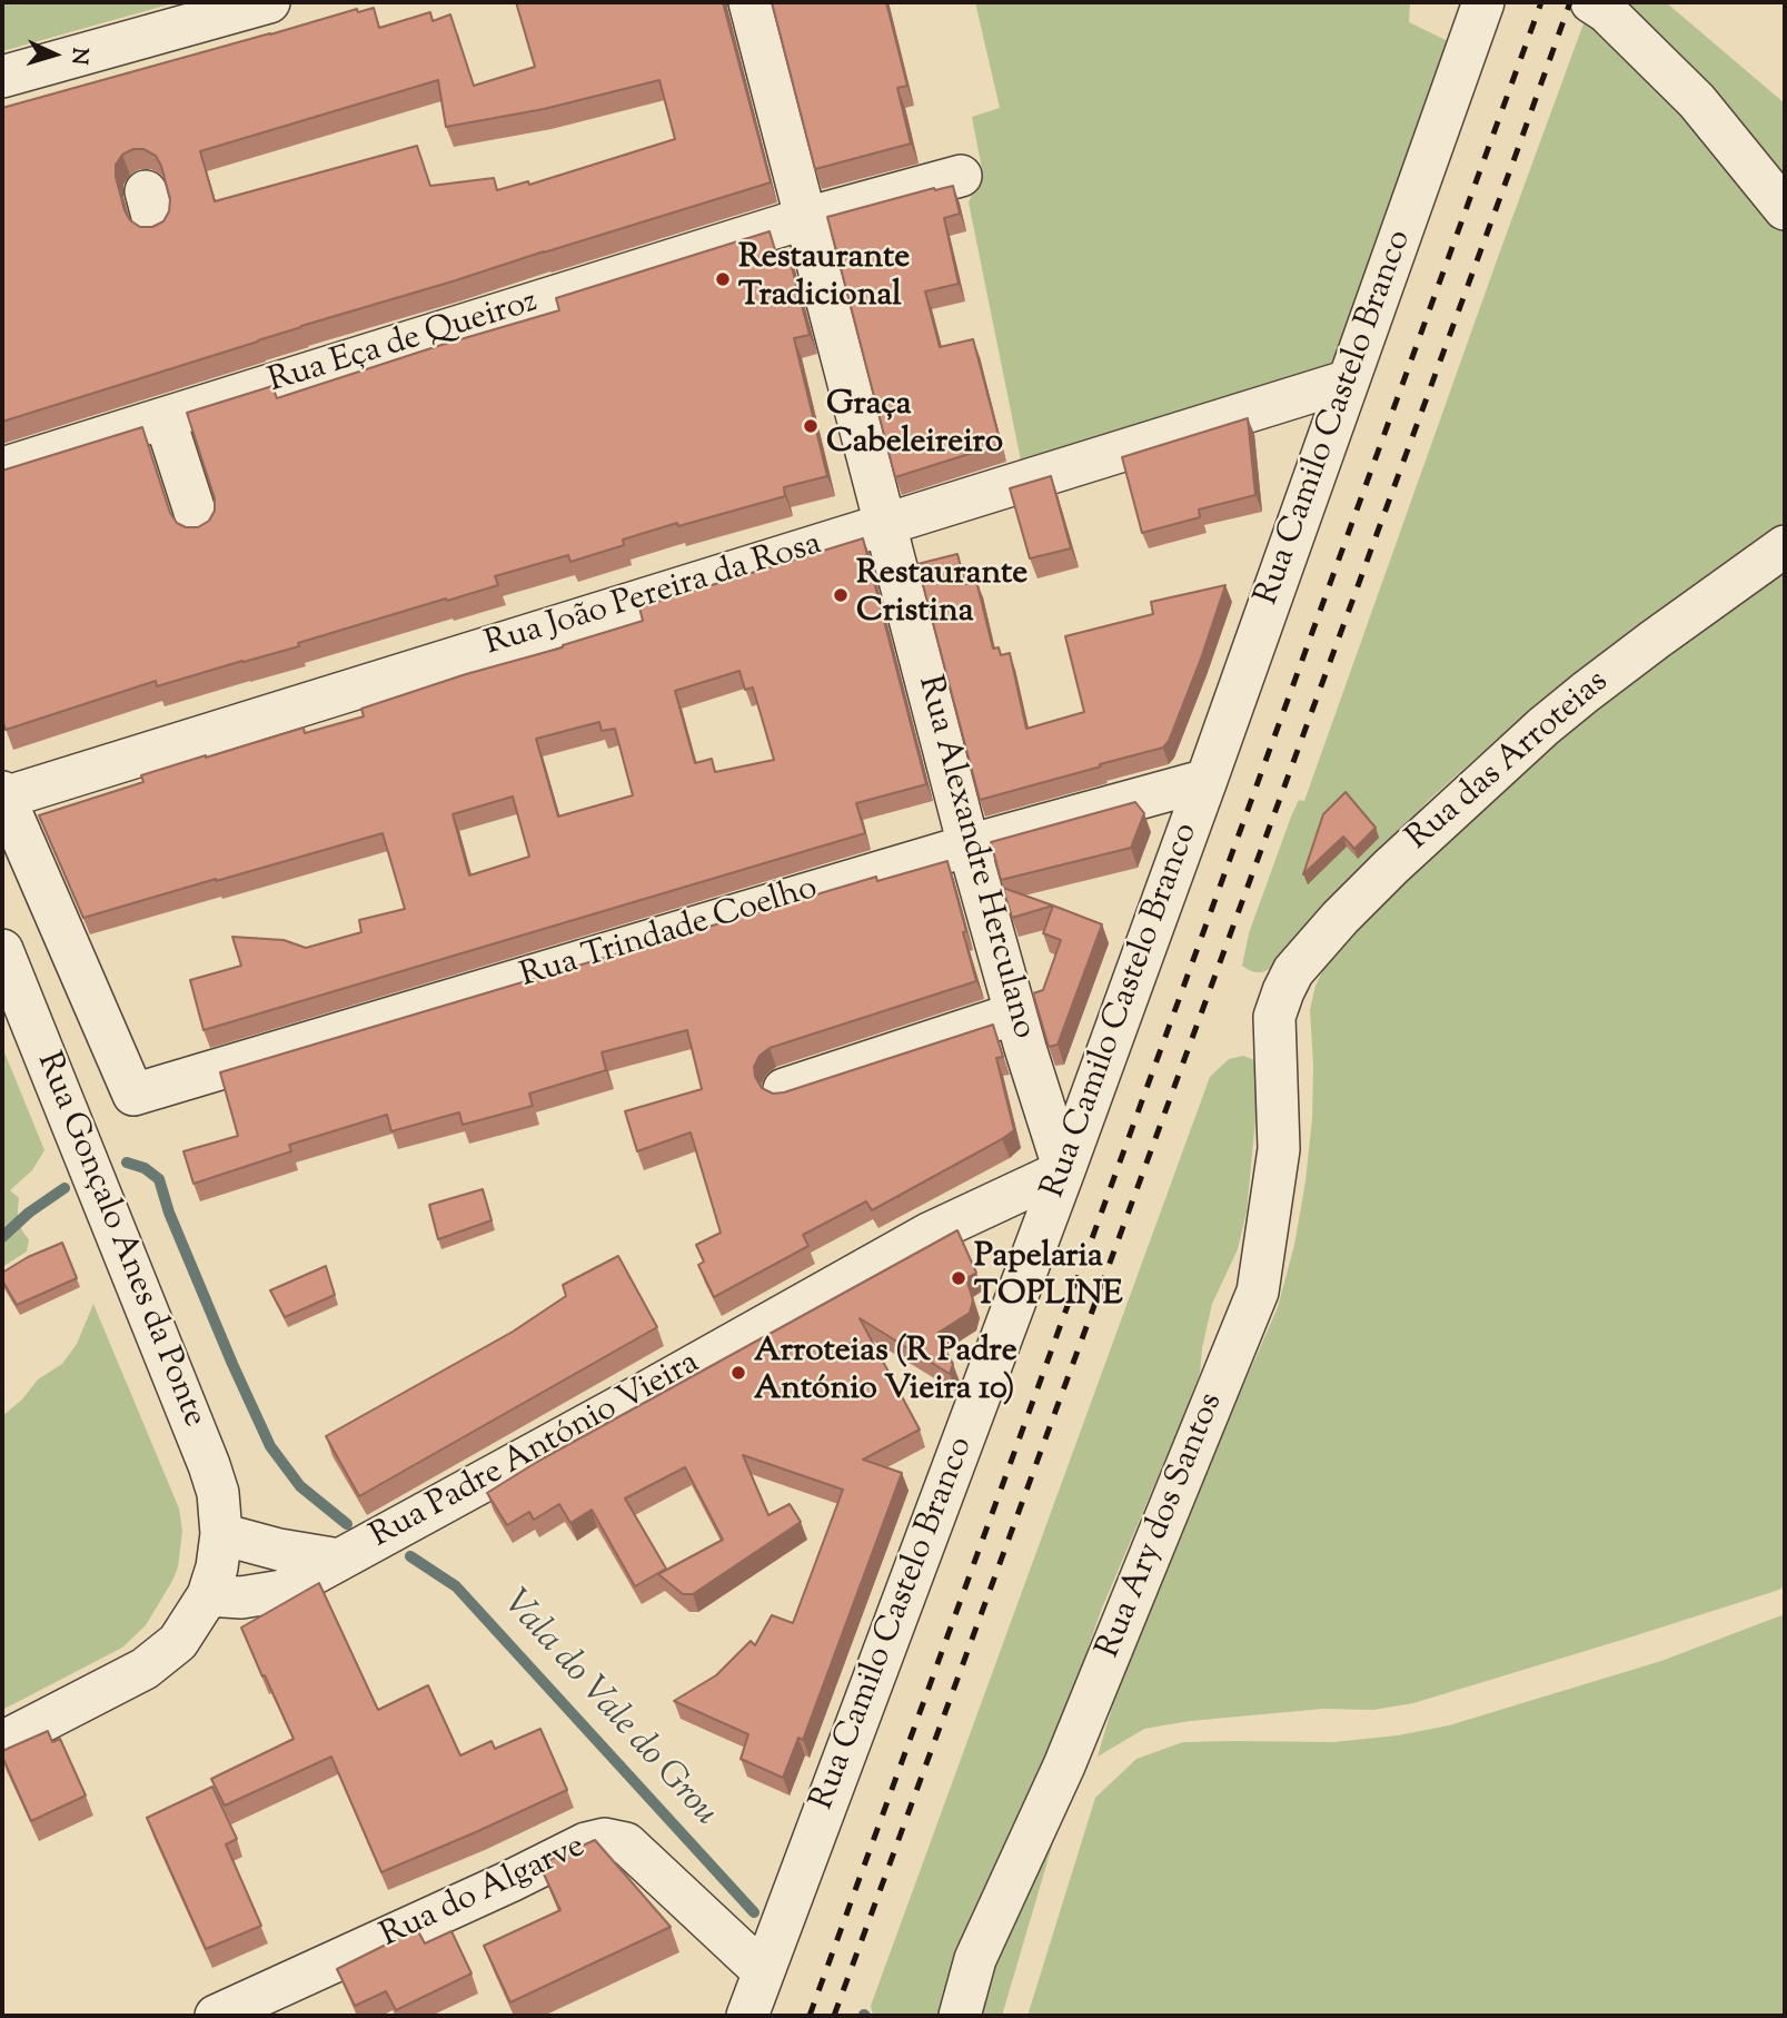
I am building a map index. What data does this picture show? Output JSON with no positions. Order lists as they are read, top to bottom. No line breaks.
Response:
{"streets":{"street":["Rua Eça de Queiroz","Rua Camilo Castelo Branco","Rua João Pereira da Rosa","Rua das Arroteias","Rua Alexandre Herculano","Rua Trindade Coelho","Rua Gonçalo Anes da Ponte","Rua Padre António Vieira","Rua Ary dos Santos","Rua do Algarve"]},"crossings":[["Rua Eça de Queiroz","Rua Alexandre Herculano"],["Rua Camilo Castelo Branco","Rua João Pereira da Rosa"],["Rua Camilo Castelo Branco","Rua Alexandre Herculano"],["Rua Camilo Castelo Branco","Rua Trindade Coelho"],["Rua Camilo Castelo Branco","Rua Padre António Vieira"],["Rua Camilo Castelo Branco","Rua do Algarve"],["Rua João Pereira da Rosa","Rua Alexandre Herculano"],["Rua João Pereira da Rosa","Rua Trindade Coelho"],["Rua das Arroteias","Rua Ary dos Santos"],["Rua Alexandre Herculano","Rua Trindade Coelho"],["Rua Alexandre Herculano","Rua Padre António Vieira"],["Rua Gonçalo Anes da Ponte","Rua Padre António Vieira"]],"water":["Vala do Vale do Grou"],"places":["Restaurante Tradicional","Graça Cabeleireiro","Restaurante Cristina","Papelaria TOPLINE","Arroteias (R Padre António Vieira 10)"],"north":"right"}
